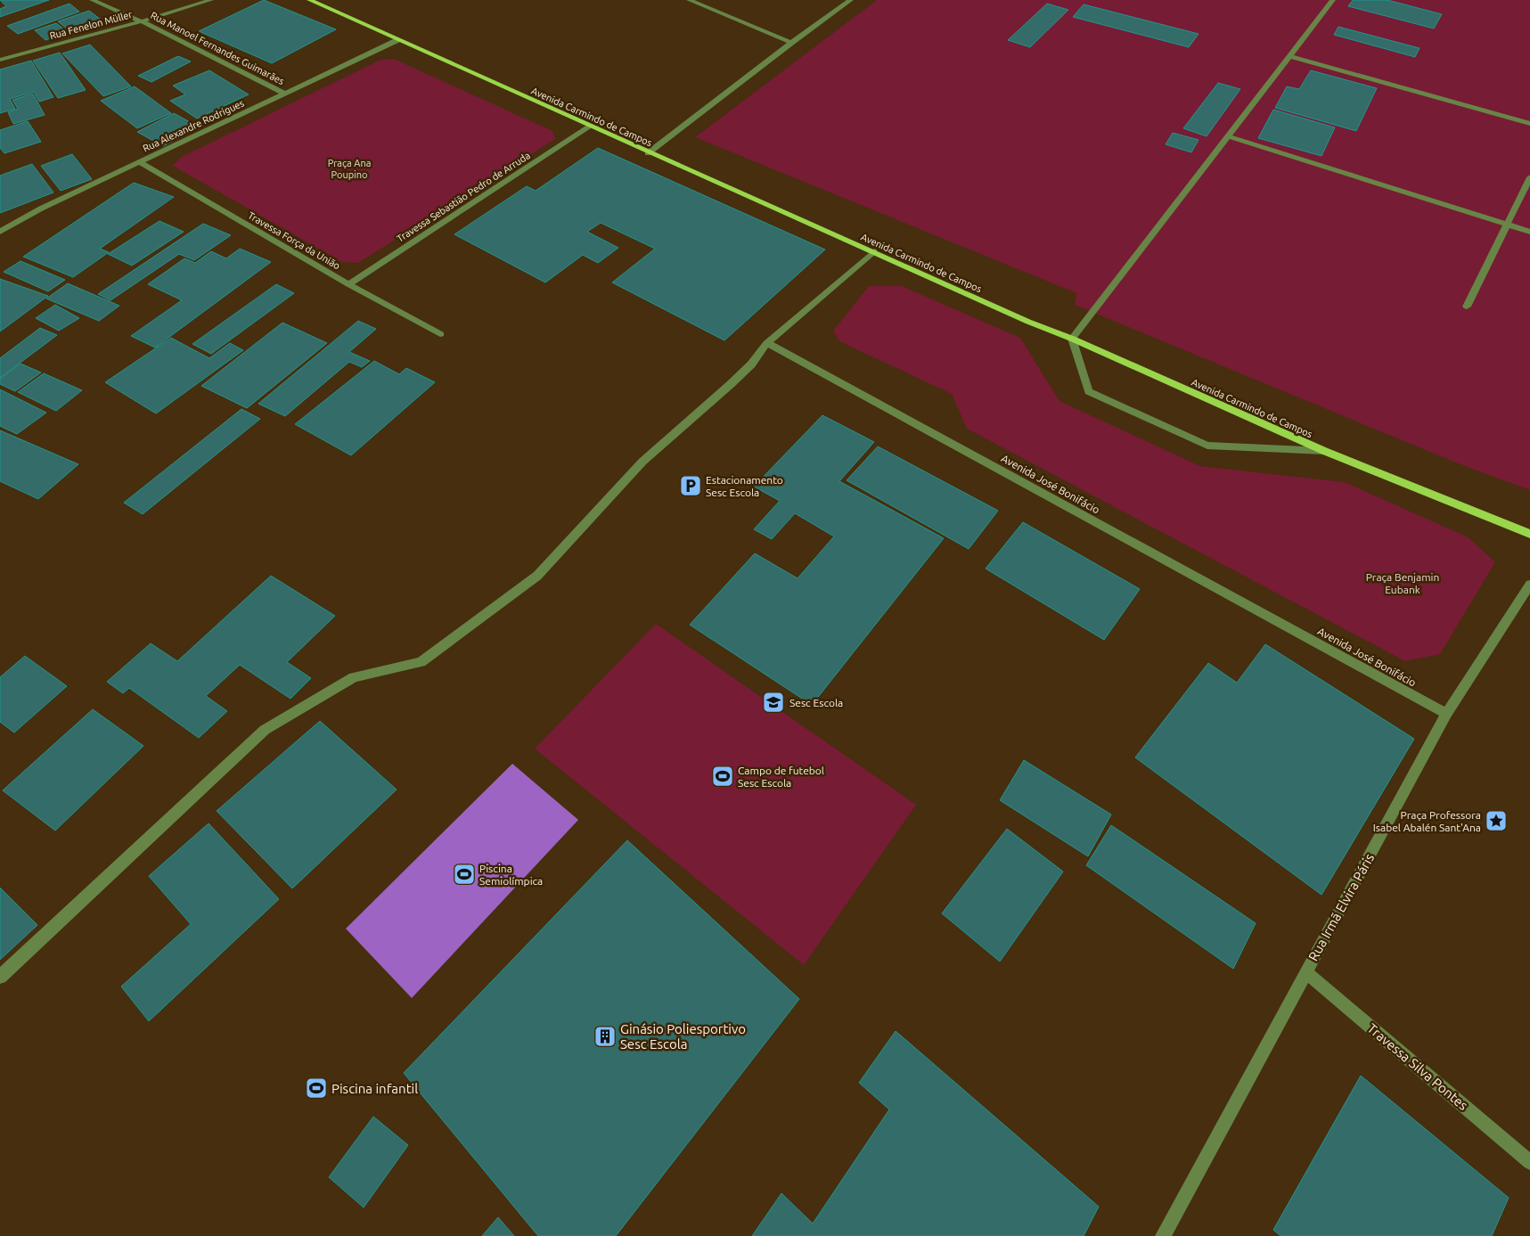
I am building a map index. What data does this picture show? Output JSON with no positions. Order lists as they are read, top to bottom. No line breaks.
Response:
{"streets":{"main road":["Avenida Carmindo de Campos"],"street":["Rua Fenelon Müller","Rua Manoel Fernandes Guimarães","Rua Alexandre Rodrigues","Travessa Sebastião Pedro de Arruda","Travessa Força da União","Avenida José Bonifácio","Rua Irmã Elvira Páris","Travessa Silva Pontes"]},"crossings":[["Rua Fenelon Müller","Rua Manoel Fernandes Guimarães"],["Rua Manoel Fernandes Guimarães","Rua Alexandre Rodrigues"],["Avenida Carmindo de Campos","Rua Alexandre Rodrigues"],["Avenida Carmindo de Campos","Travessa Sebastião Pedro de Arruda"],["Rua Alexandre Rodrigues","Travessa Força da União"],["Travessa Sebastião Pedro de Arruda","Travessa Força da União"],["Avenida José Bonifácio","Rua Irmã Elvira Páris"],["Rua Irmã Elvira Páris","Travessa Silva Pontes"]],"parks":["Praça Ana Poupino","Praça Benjamin Eubank"],"places":{"parking":["Estacionamento Sesc Escola"],"school or university":["Sesc Escola"],"sports":["Campo de futebol Sesc Escola","Piscina Semiolímpica","Piscina infantil"],"place":["Praça Professora Isabel Abalén Sant'Ana"],"building":["Ginásio Poliesportivo Sesc Escola"]}}
